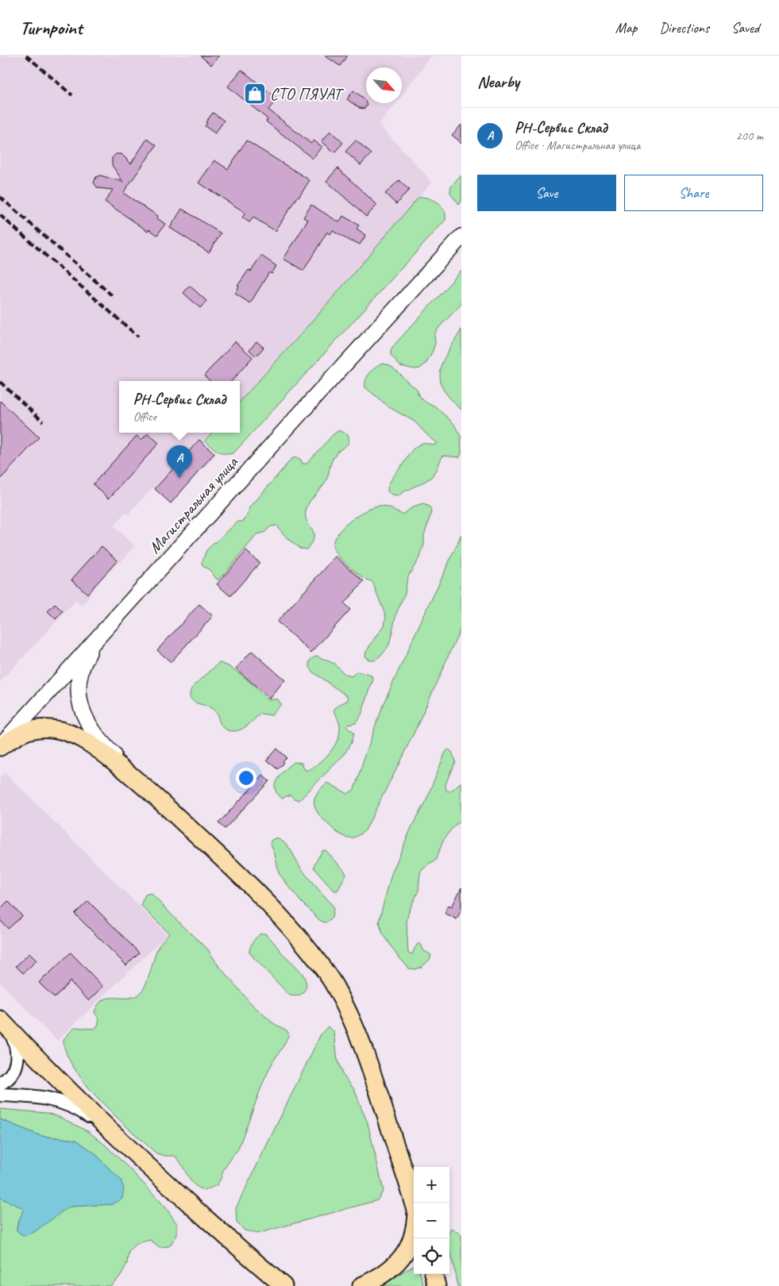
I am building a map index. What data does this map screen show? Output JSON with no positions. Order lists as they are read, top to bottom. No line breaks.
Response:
{"streets":{"main road":["Магистральная улица"]},"places":{"shop":["СТО ПЯУАТ"]},"north":"bottom right","page":{"header":"Turnpoint","nav":["Map","Directions","Saved"],"heading":"Nearby","list":[{"mark":"A","name":"РН-Сервис Cклад","note":"Office · Магистральная улица","value":"200 m"}],"buttons":["Save","Share"],"popup":["РН-Сервис Cклад","Office"],"pins":"A","map_buttons":["+","−"]}}
